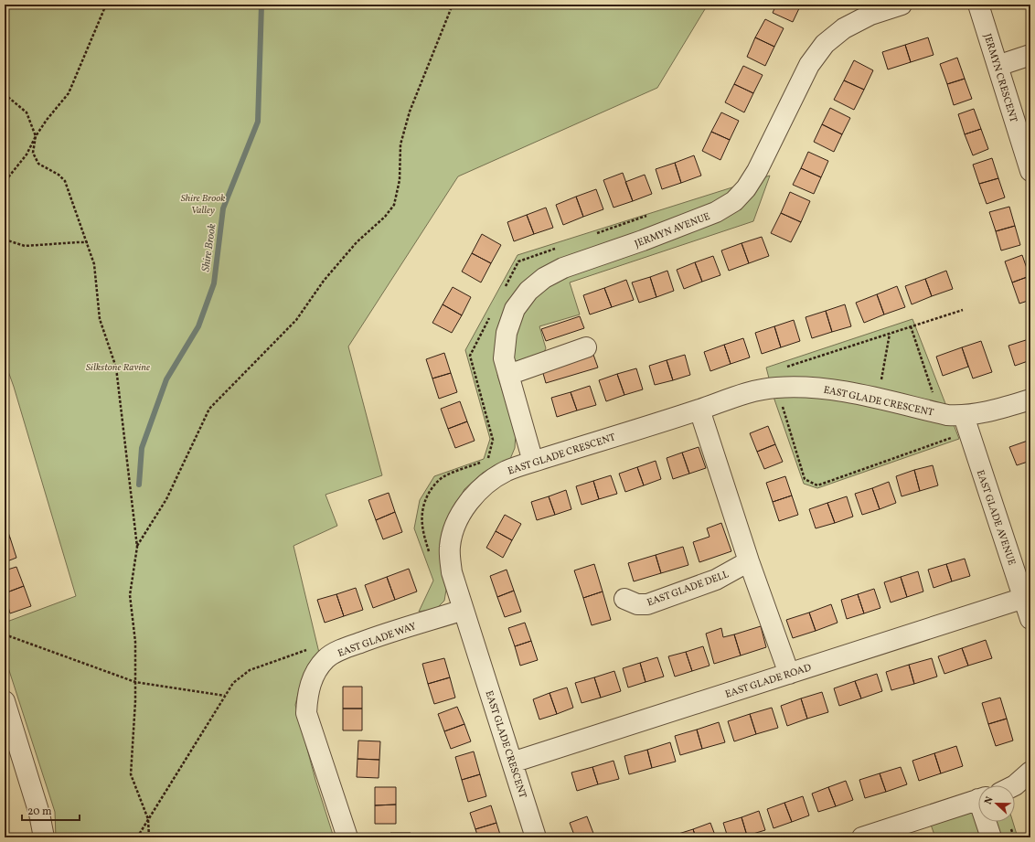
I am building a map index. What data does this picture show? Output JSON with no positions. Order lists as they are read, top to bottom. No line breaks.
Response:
{"streets":{"street":["JERMYN CRESCENT","JERMYN AVENUE","EAST GLADE CRESCENT","EAST GLADE AVENUE","EAST GLADE DELL","EAST GLADE WAY","EAST GLADE ROAD"]},"crossings":[["JERMYN AVENUE","EAST GLADE CRESCENT"],["EAST GLADE CRESCENT","EAST GLADE AVENUE"],["EAST GLADE CRESCENT","EAST GLADE WAY"],["EAST GLADE CRESCENT","EAST GLADE ROAD"],["EAST GLADE AVENUE","EAST GLADE ROAD"]],"water":["Shire Brook"],"parks":["Shire Brook Valley","Silkstone Ravine"],"scale_bar":"20 m","north":"left"}
